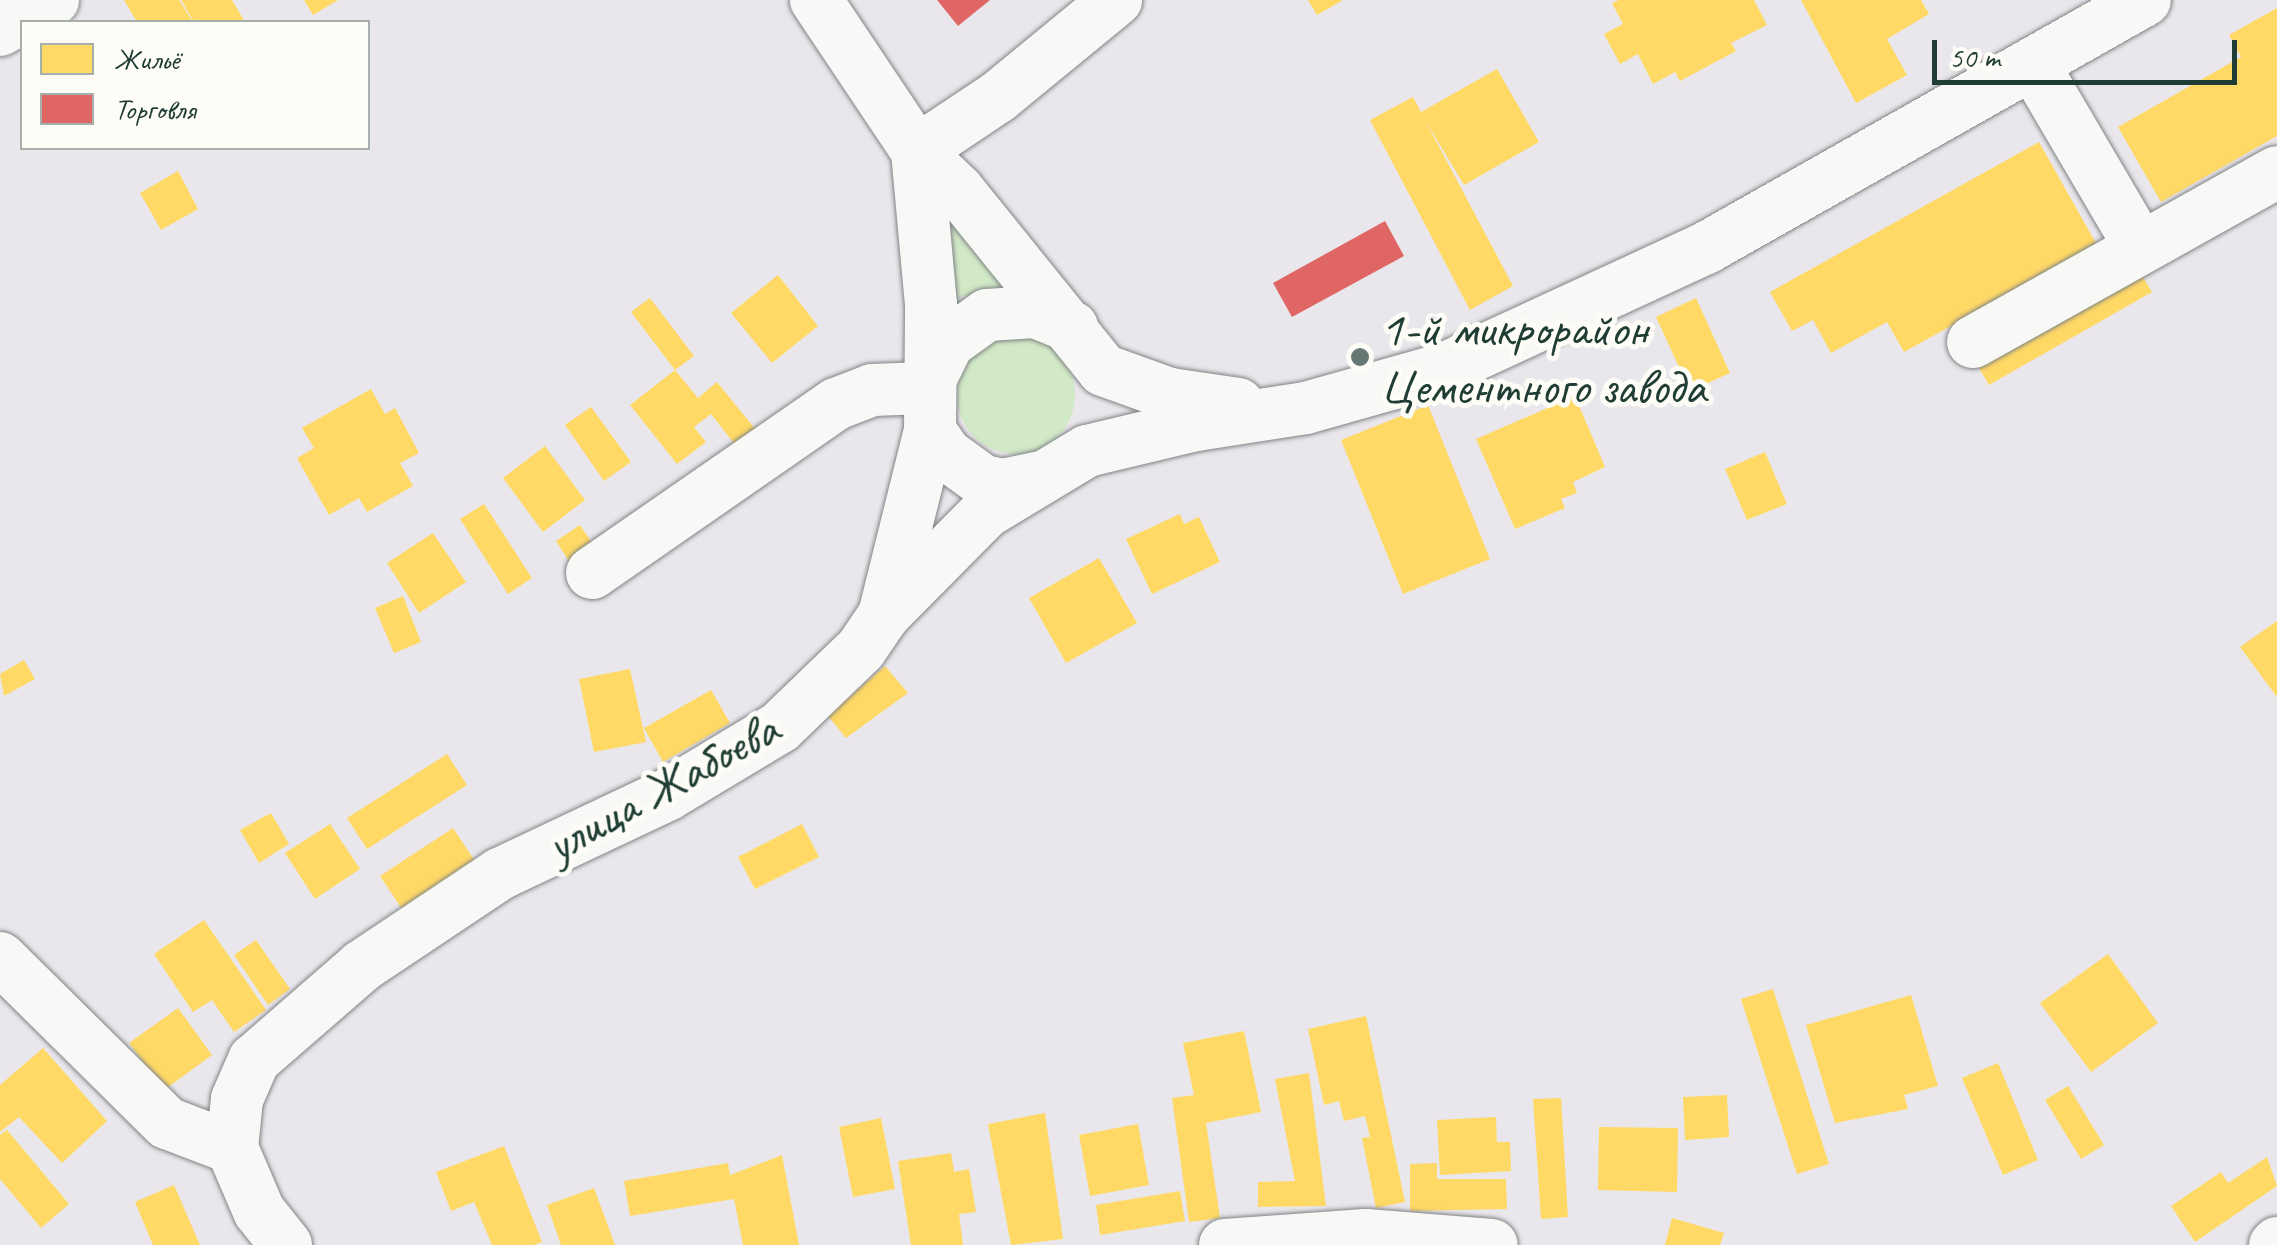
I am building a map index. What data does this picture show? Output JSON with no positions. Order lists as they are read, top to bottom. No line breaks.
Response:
{"streets":{"street":["улица Жабоева"]},"places":["1-й микрорайон Цементного завода"],"legend":["Жильё","Торговля"],"scale_bar":"50 m"}
